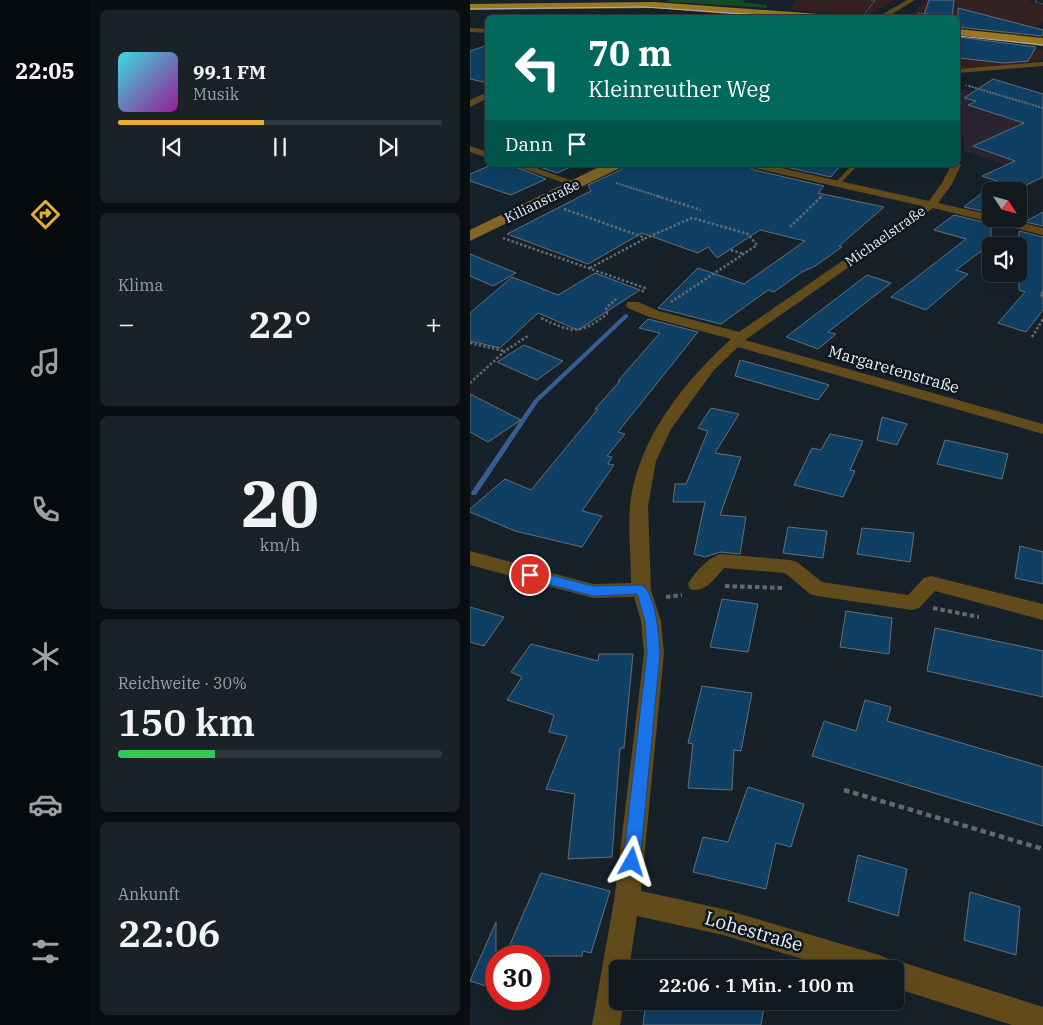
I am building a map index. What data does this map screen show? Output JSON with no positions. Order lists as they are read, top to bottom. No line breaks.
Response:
{"streets":{"main road":["Kilianstraße"],"street":["Michaelstraße","Margaretenstraße","Lohestraße"]},"crossings":[["Michaelstraße","Margaretenstraße"],["Michaelstraße","Lohestraße"]],"north":"bottom right","page":{"tabs":"22:05","turn":["70 m","Kleinreuther Weg"],"song":["99.1 FM","Musik"],"then":"Dann","tile":["Klima",["20","km/h"],["Reichweite · 30%","150 km"],["Ankunft","22:06"]],"heat":["−","22°","+"],"limit":"30","trip":"22:06 · 1 Min. · 100 m"}}
